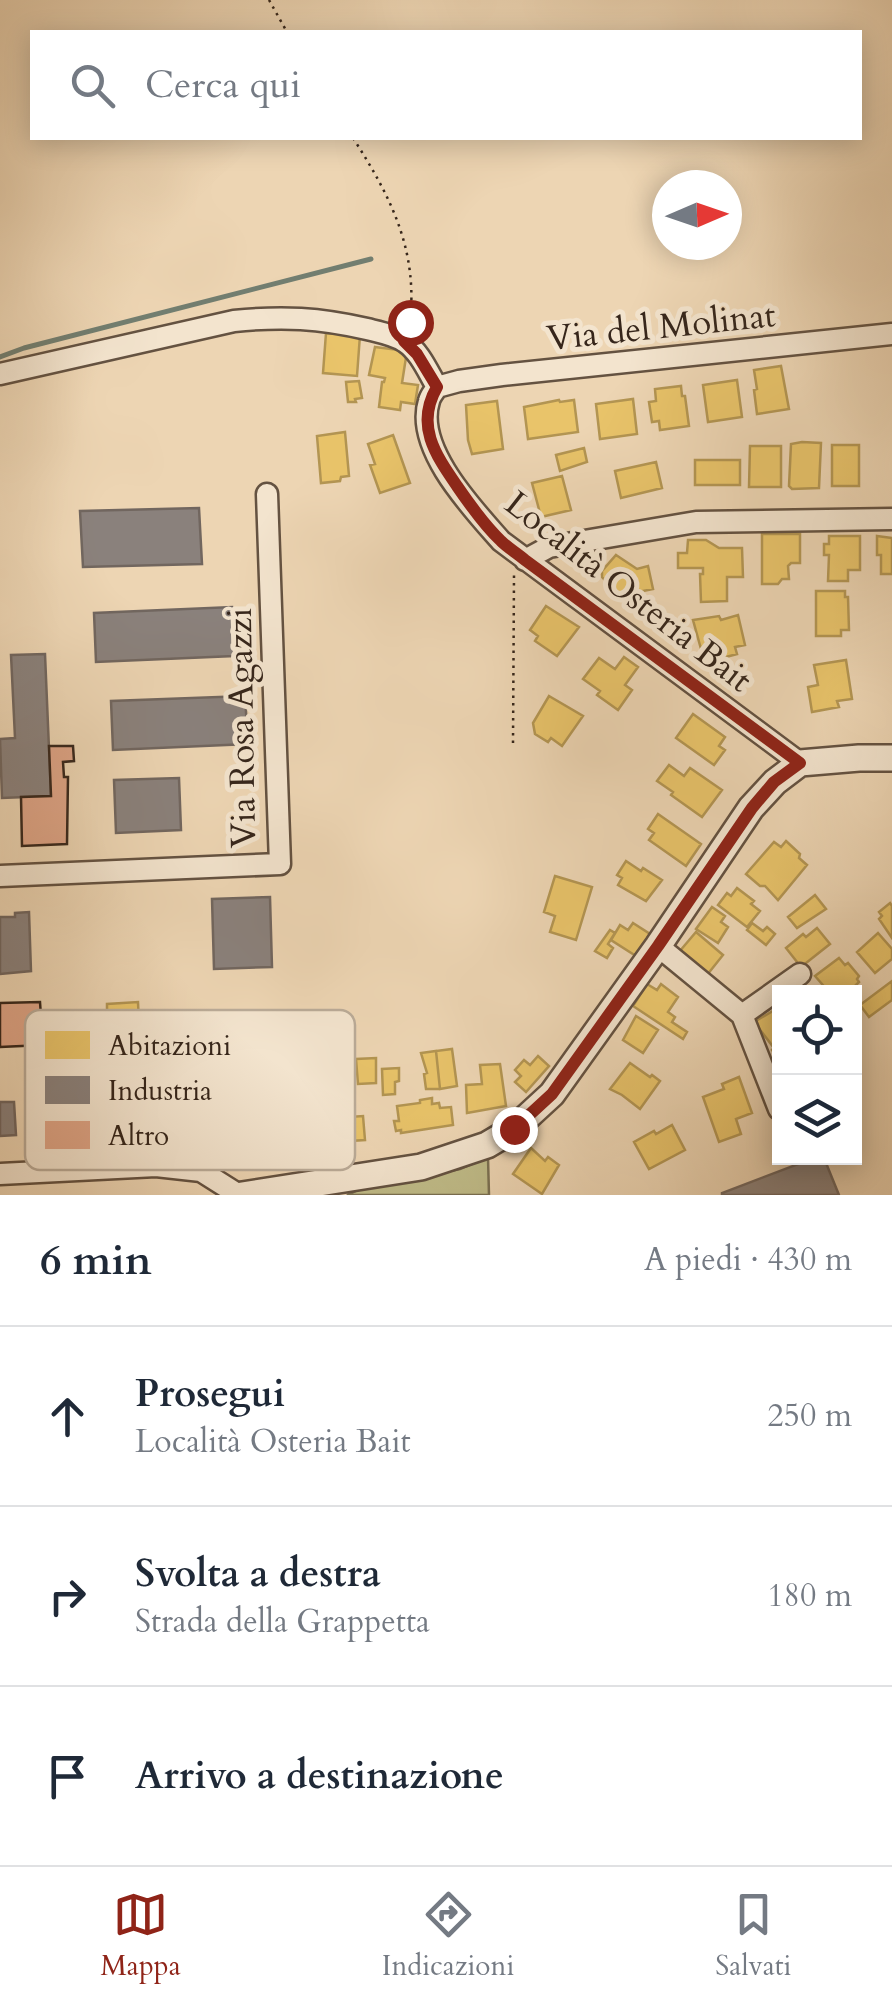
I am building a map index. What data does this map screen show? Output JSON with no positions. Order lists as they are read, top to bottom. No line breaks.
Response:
{"streets":{"street":["Via del Molinat","Località Osteria Bait","Via Rosa Agazzi"]},"crossings":[["Via del Molinat","Località Osteria Bait"]],"legend":["Abitazioni","Industria","Altro"],"north":"right","page":{"search":"Cerca qui","heading":["6 min","A piedi · 430 m"],"list":[["Prosegui","Località Osteria Bait","250 m"],["Svolta a destra","Strada della Grappetta","180 m"],"Arrivo a destinazione"],"nav":["Mappa","Indicazioni","Salvati"]}}
